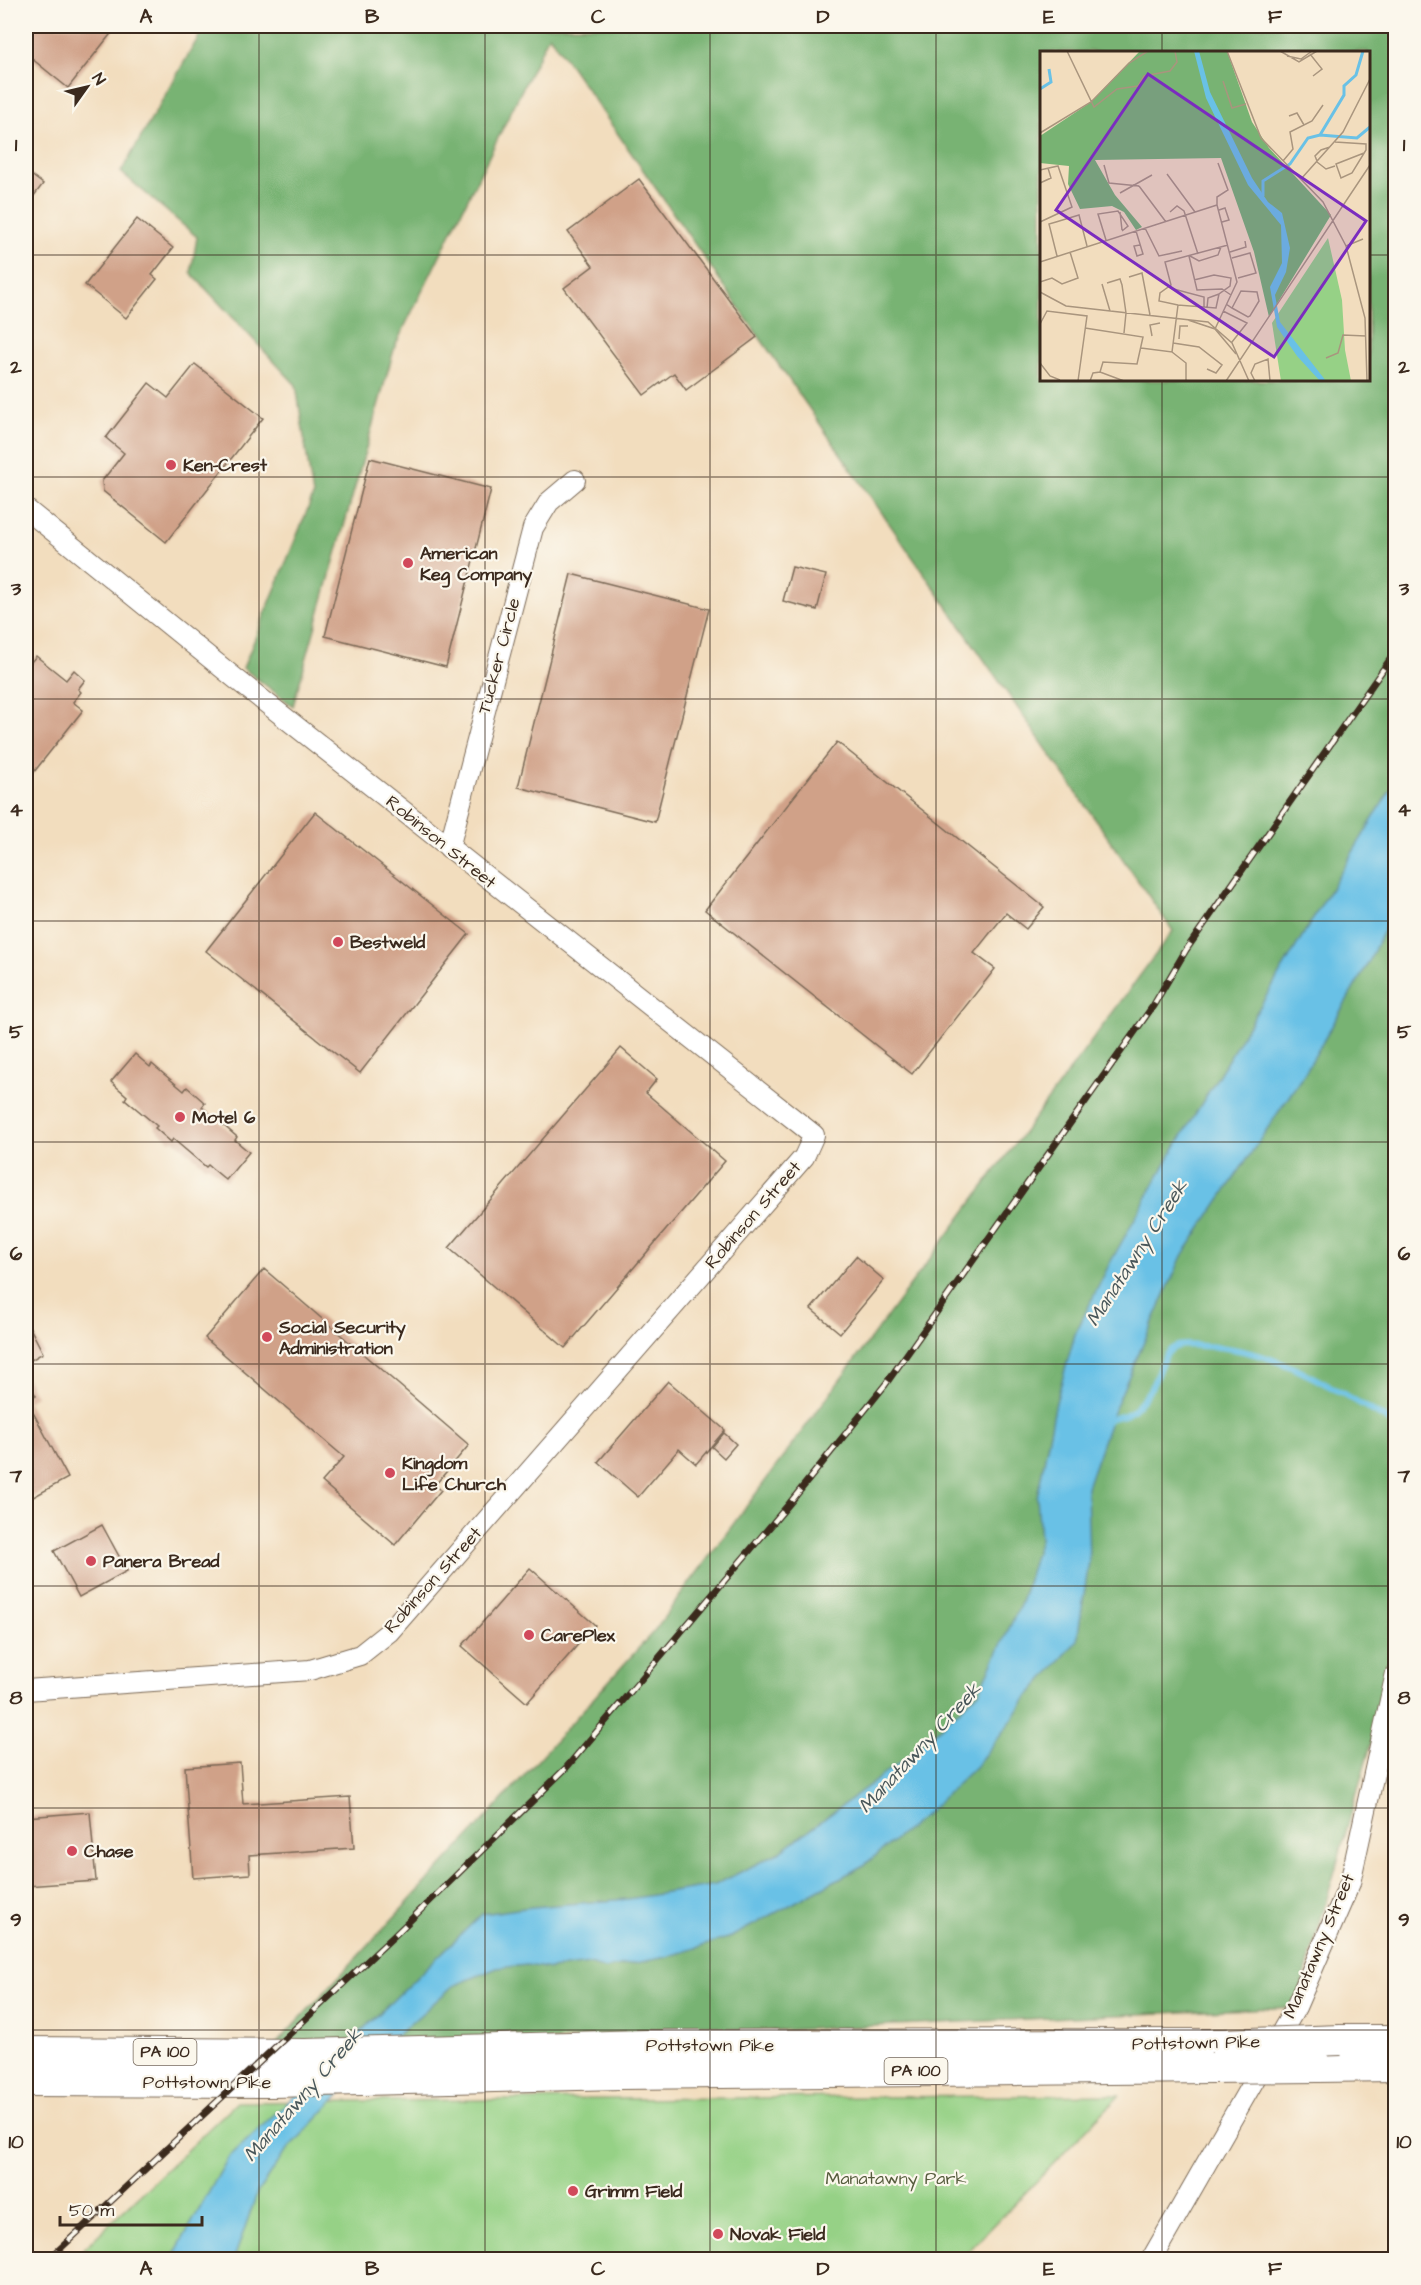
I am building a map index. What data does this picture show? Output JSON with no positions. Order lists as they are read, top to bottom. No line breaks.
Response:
{"streets":{"highway":["Pottstown Pike","PA 100"],"street":["Tucker Circle","Robinson Street","Manatawny Street"]},"crossings":[["Tucker Circle","Robinson Street"]],"water":["Manatawny Creek"],"parks":["Manatawny Park"],"places":["Ken-Crest","American Keg Company","Bestweld","Motel 6","Social Security Administration","Kingdom Life Church","Panera Bread","CarePlex","Chase","Grimm Field","Novak Field"],"scale_bar":"50 m","north":"top right","grid":{"columns":["A","B","C","D","E","F"],"rows":["1","2","3","4","5","6","7","8","9","10"]}}
